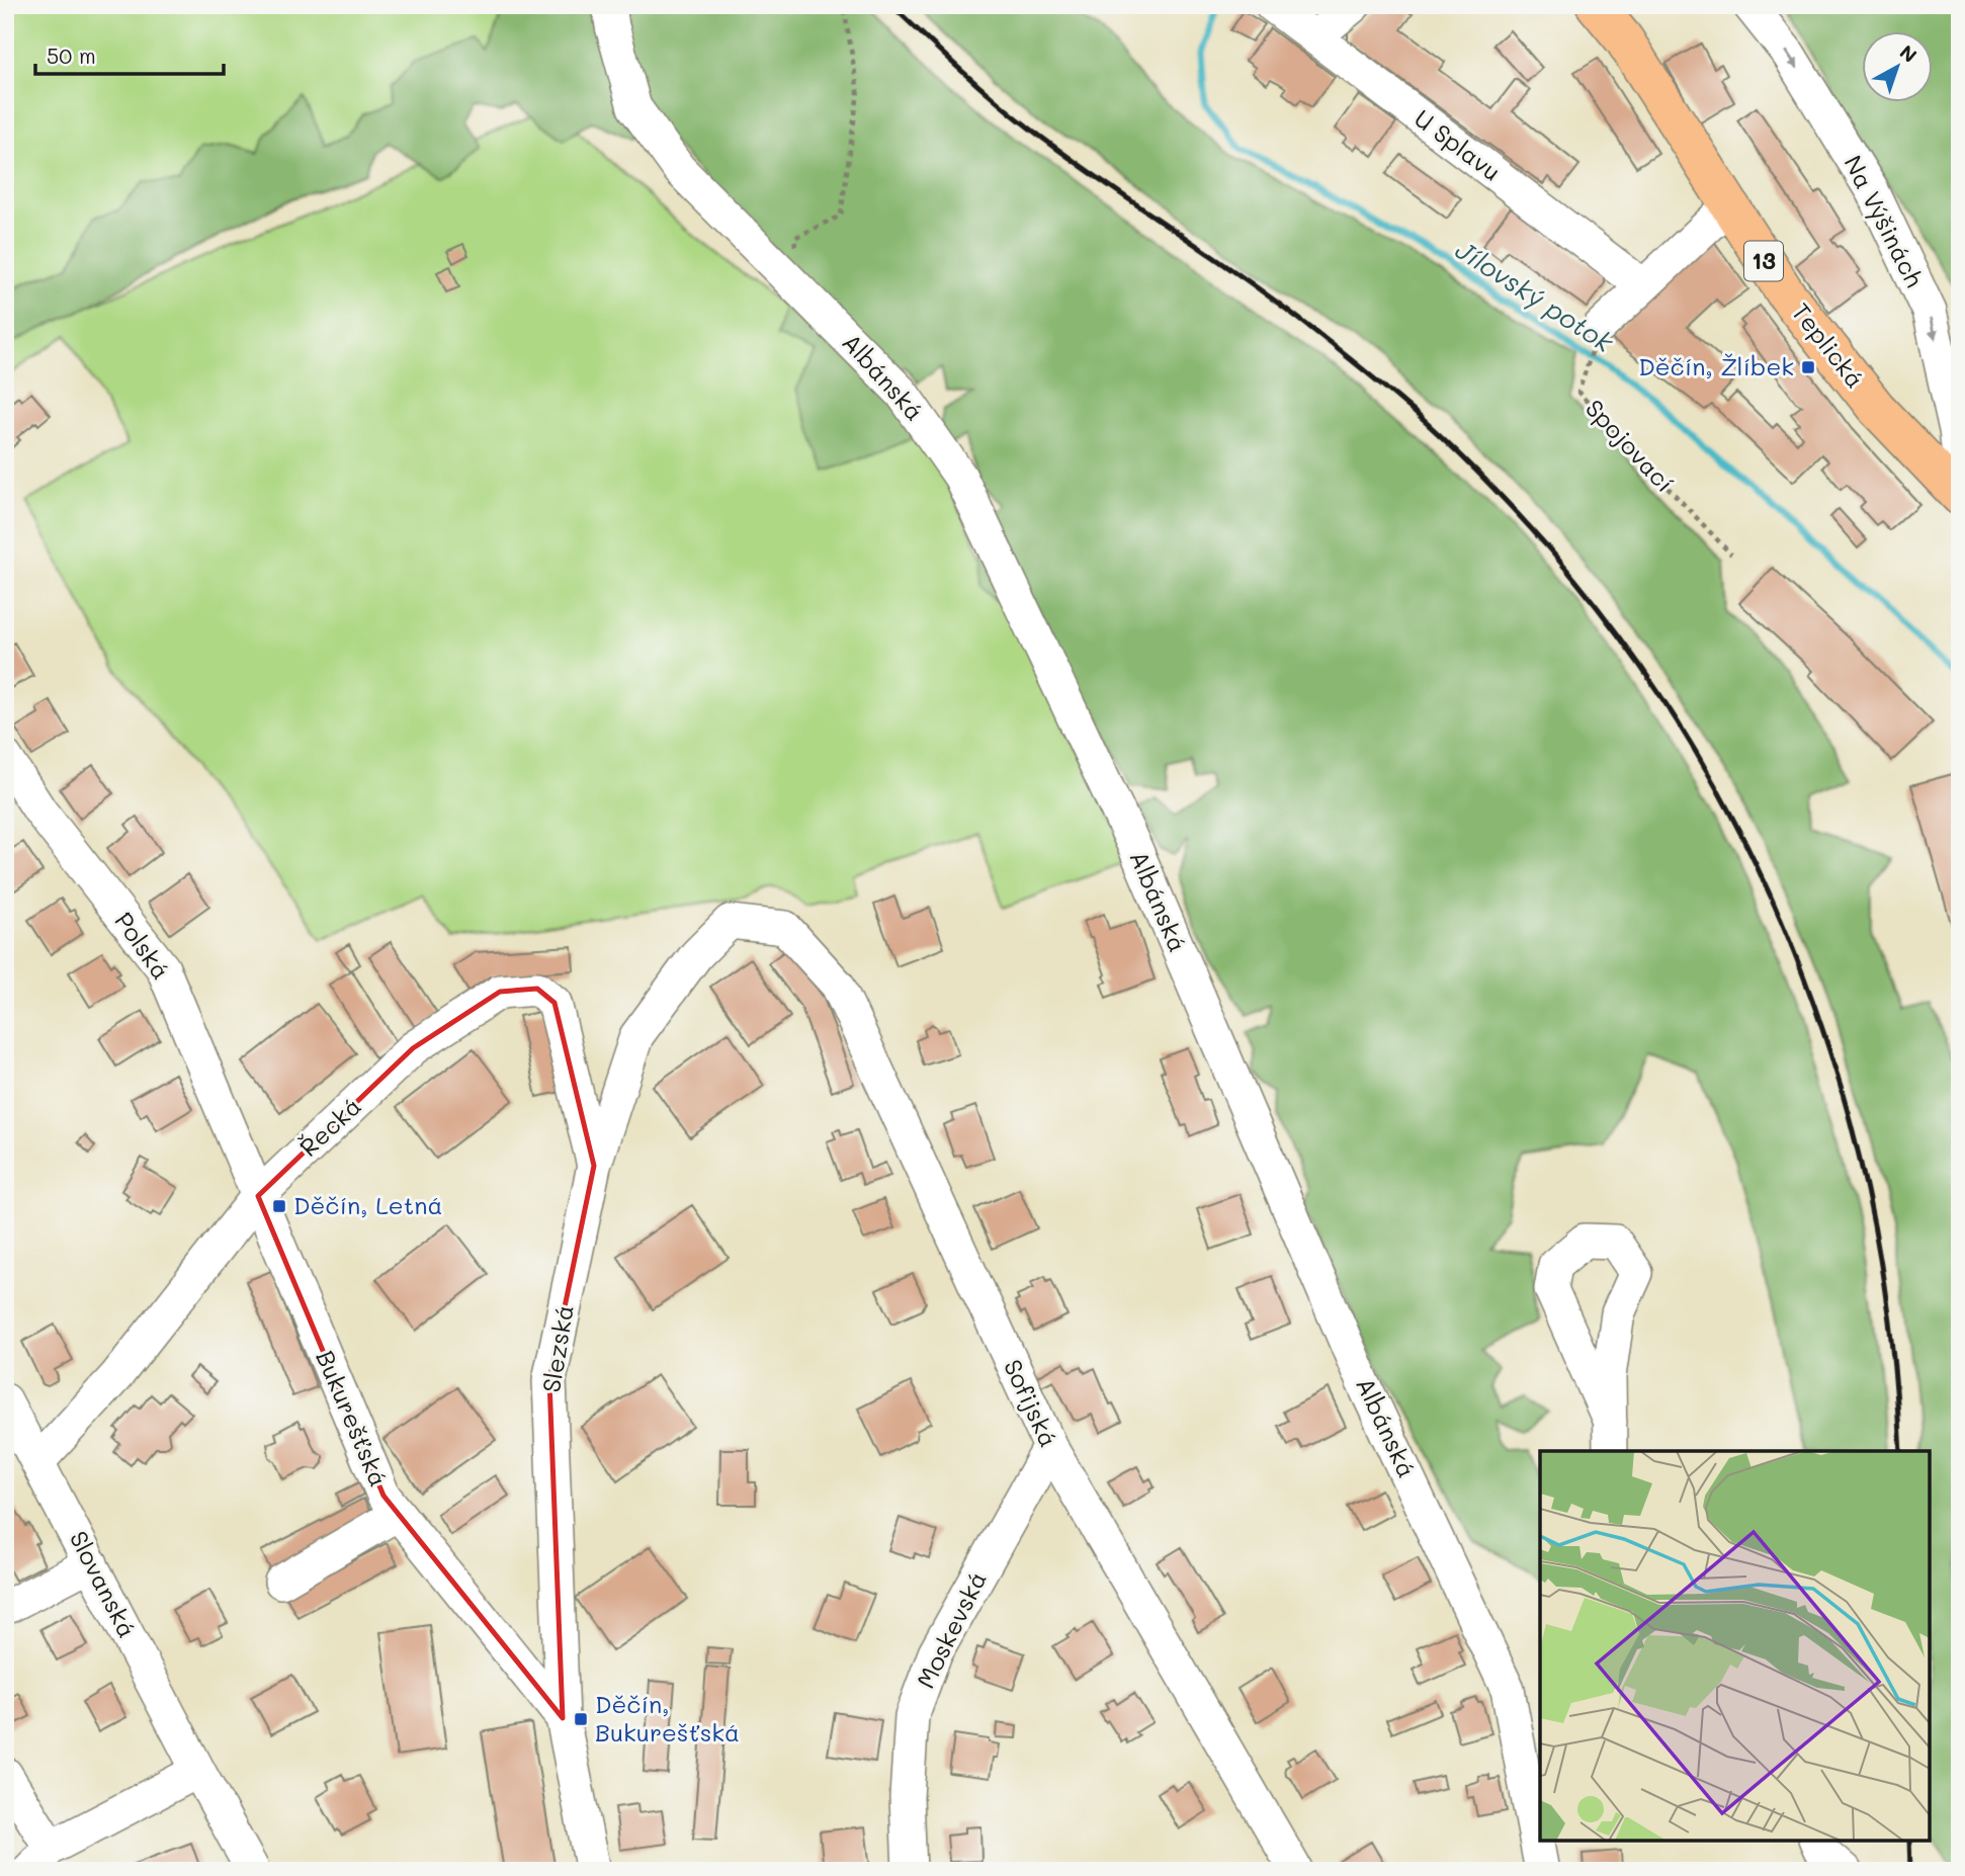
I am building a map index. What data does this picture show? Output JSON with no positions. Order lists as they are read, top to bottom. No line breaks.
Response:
{"streets":{"main road":["13","Teplická"],"street":["U Splavu","Na Výšinách","Albánská","Polská","Řecká","Slezská","Sofijská","Bukurešťská","Slovanská","Moskevská"],"path":["Spojovací"]},"crossings":[["Polská","Řecká"],["Polská","Bukurešťská"],["Řecká","Slezská"],["Řecká","Bukurešťská"],["Řecká","Slovanská"],["Slezská","Sofijská"],["Slezská","Bukurešťská"],["Sofijská","Moskevská"]],"one_way":["Na Výšinách"],"water":["Jílovský potok"],"places":{"transit":["Děčín, Žlíbek","Děčín, Letná","Děčín, Bukurešťská"]},"scale_bar":"50 m","north":"top right"}
